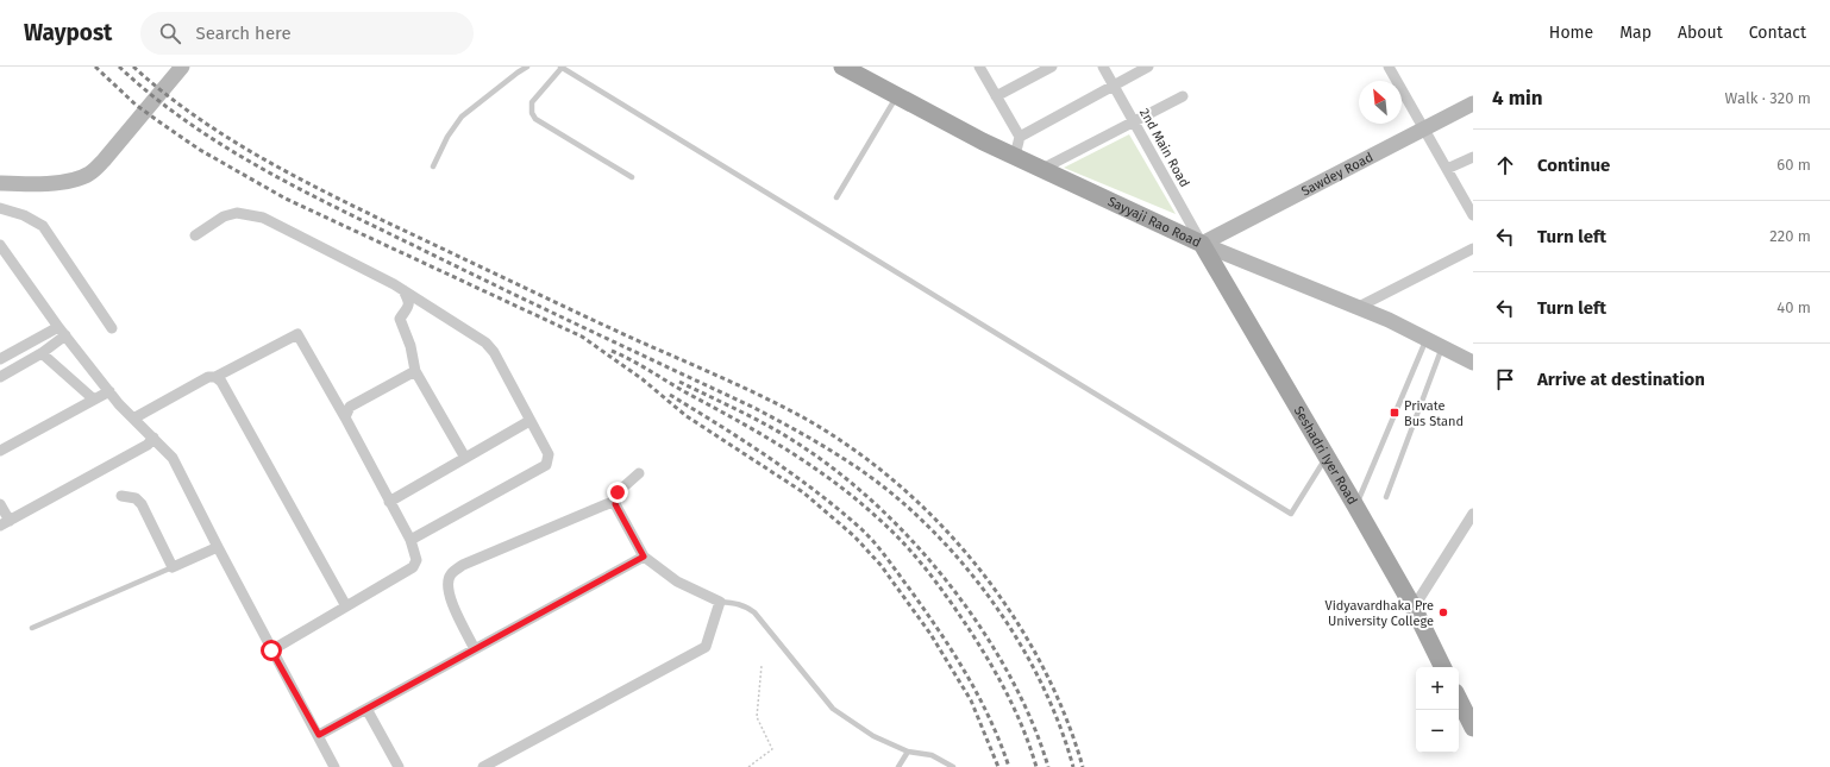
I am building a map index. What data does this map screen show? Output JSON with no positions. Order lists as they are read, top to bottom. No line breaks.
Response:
{"streets":{"main road":["Sayyaji Rao Road","Seshadri Iyer Road"],"street":["2nd Main Road","Sawdey Road"]},"crossings":[["2nd Main Road","Sawdey Road"],["2nd Main Road","Sayyaji Rao Road"],["2nd Main Road","Seshadri Iyer Road"],["Sawdey Road","Sayyaji Rao Road"],["Sawdey Road","Seshadri Iyer Road"],["Sayyaji Rao Road","Seshadri Iyer Road"]],"places":{"transit":["Private Bus Stand"],"other":["Vidyavardhaka Pre University College"]},"north":"top left","page":{"header":"Waypost","search":"Search here","nav":["Home","Map","About","Contact"],"heading":["4 min","Walk · 320 m"],"list":[["Continue","60 m"],["Turn left","220 m"],["Turn left","40 m"],"Arrive at destination"],"map_buttons":["+","−"]}}
